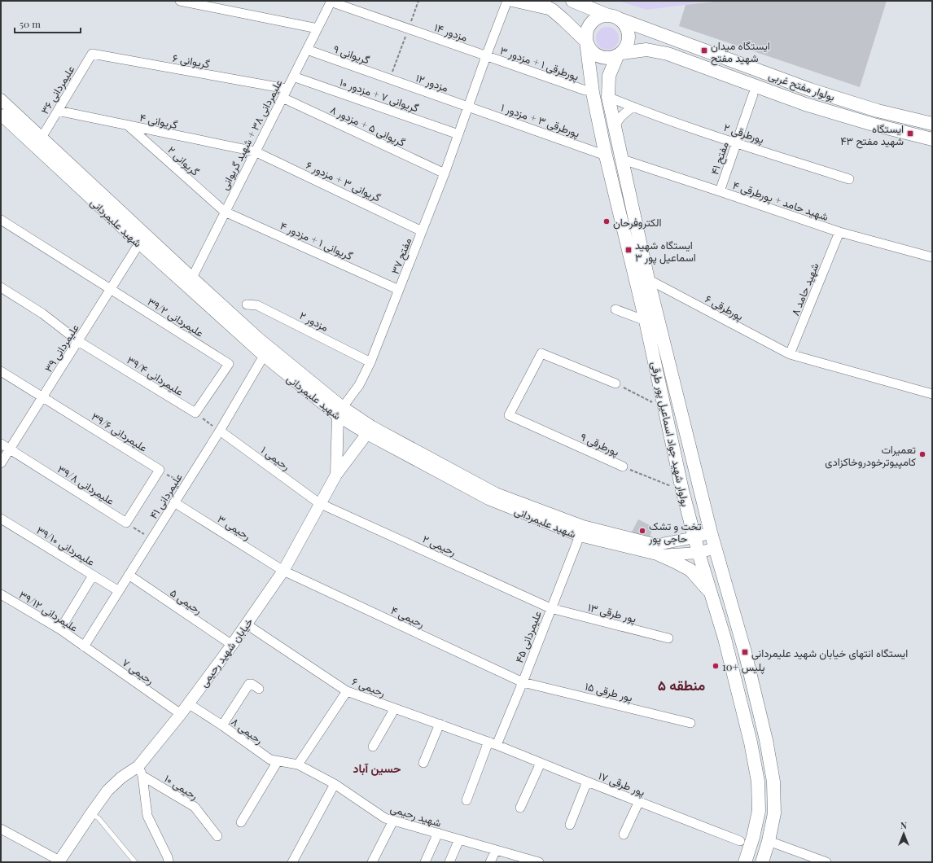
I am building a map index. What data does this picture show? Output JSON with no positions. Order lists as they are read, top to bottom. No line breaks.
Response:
{"streets":{"main road":["بولوار مفتح غربی","بولوار شهید جواد اسماعیل پور طرقی"],"street":["مزدور ۱۴","گریوانی ۹","گریوانی ۶","پورطرقی ۱ + مزدور ۳","مزدور ۱۲","علیمردانی ۳۶","گریوانی ۷ + مزدور ۱۰","پورطرقی ۳ + مزدور ۱","گریوانی ۴","گریوانی ۵ + مزدور ۸","پورطرقی ۲","علیمردانی ۳۸ + شهید گریوانی","مفتح ۴۱","گریوانی ۲","گریوانی ۳ + مزدور ۶","شهید حامد + پورطرقی ۴","شهید علیمردانی","گریوانی ۱ + مزدور ۴","مفتح ۳۷","شهید حامد ۸","پورطرقی ۶","علیمردانی ۳۹/۲","مزدور ۲","علیمردانی ۳۹","علیمردانی ۳۹/۴","علیمردانی ۳۹/۶","پورطرقی ۹","رحیمی ۱","علیمردانی ۳۹/۸","علیمردانی ۴۱","رحیمی ۳","رحیمی ۲","علیمردانی ۳۹/۱۰","رحیمی ۵","علیمردانی ۳۹/۱۲","پور طرقی ۱۳","رحیمی ۴","علیمردانی ۴۵","خیابان شهید رحیمی","رحیمی ۷","رحیمی ۶","پور طرقی ۱۵","رحیمی ۸","پور طرقی ۱۷","رحیمی ۱۰","شهید رحیمی"]},"crossings":[["مزدور ۱۴","پورطرقی ۱ + مزدور ۳"],["مزدور ۱۴","علیمردانی ۳۸ + شهید گریوانی"],["مزدور ۱۴","مفتح ۳۷"],["گریوانی ۹","مزدور ۱۲"],["گریوانی ۹","علیمردانی ۳۸ + شهید گریوانی"],["گریوانی ۶","علیمردانی ۳۶"],["گریوانی ۶","علیمردانی ۳۸ + شهید گریوانی"],["پورطرقی ۱ + مزدور ۳","مفتح ۳۷"],["مزدور ۱۲","پورطرقی ۳ + مزدور ۱"],["مزدور ۱۲","مفتح ۳۷"],["بولوار مفتح غربی","بولوار شهید جواد اسماعیل پور طرقی"],["علیمردانی ۳۶","گریوانی ۴"],["علیمردانی ۳۶","شهید علیمردانی"],["گریوانی ۷ + مزدور ۱۰","علیمردانی ۳۸ + شهید گریوانی"],["گریوانی ۷ + مزدور ۱۰","مفتح ۳۷"],["پورطرقی ۳ + مزدور ۱","مفتح ۳۷"],["پورطرقی ۳ + مزدور ۱","بولوار شهید جواد اسماعیل پور طرقی"],["گریوانی ۴","علیمردانی ۳۸ + شهید گریوانی"],["گریوانی ۴","گریوانی ۲"],["گریوانی ۴","گریوانی ۳ + مزدور ۶"],["گریوانی ۵ + مزدور ۸","علیمردانی ۳۸ + شهید گریوانی"],["گریوانی ۵ + مزدور ۸","مفتح ۳۷"],["پورطرقی ۲","مفتح ۴۱"],["پورطرقی ۲","بولوار شهید جواد اسماعیل پور طرقی"],["علیمردانی ۳۸ + شهید گریوانی","گریوانی ۲"],["علیمردانی ۳۸ + شهید گریوانی","گریوانی ۳ + مزدور ۶"],["علیمردانی ۳۸ + شهید گریوانی","شهید علیمردانی"],["علیمردانی ۳۸ + شهید گریوانی","گریوانی ۱ + مزدور ۴"],["مفتح ۴۱","شهید حامد + پورطرقی ۴"],["گریوانی ۲","گریوانی ۱ + مزدور ۴"],["گریوانی ۳ + مزدور ۶","مفتح ۳۷"],["شهید حامد + پورطرقی ۴","شهید حامد ۸"],["شهید حامد + پورطرقی ۴","بولوار شهید جواد اسماعیل پور طرقی"],["شهید علیمردانی","مفتح ۳۷"],["شهید علیمردانی","علیمردانی ۳۹"],["شهید علیمردانی","بولوار شهید جواد اسماعیل پور طرقی"],["شهید علیمردانی","علیمردانی ۴۱"],["شهید علیمردانی","علیمردانی ۴۵"],["شهید علیمردانی","خیابان شهید رحیمی"],["گریوانی ۱ + مزدور ۴","مفتح ۳۷"],["مفتح ۳۷","مزدور ۲"],["شهید حامد ۸","پورطرقی ۶"],["پورطرقی ۶","بولوار شهید جواد اسماعیل پور طرقی"],["علیمردانی ۳۹/۲","علیمردانی ۳۹"],["علیمردانی ۳۹/۲","علیمردانی ۳۹/۴"],["علیمردانی ۳۹","علیمردانی ۳۹/۴"],["علیمردانی ۳۹","علیمردانی ۳۹/۶"],["علیمردانی ۳۹","علیمردانی ۳۹/۸"],["بولوار شهید جواد اسماعیل پور طرقی","پورطرقی ۹"],["رحیمی ۱","علیمردانی ۴۱"],["رحیمی ۱","رحیمی ۲"],["رحیمی ۱","خیابان شهید رحیمی"],["علیمردانی ۴۱","رحیمی ۳"],["علیمردانی ۴۱","علیمردانی ۳۹/۱۰"],["علیمردانی ۴۱","رحیمی ۵"],["علیمردانی ۴۱","علیمردانی ۳۹/۱۲"],["علیمردانی ۴۱","رحیمی ۷"],["رحیمی ۳","رحیمی ۴"],["رحیمی ۳","خیابان شهید رحیمی"],["رحیمی ۲","پور طرقی ۱۳"],["رحیمی ۲","علیمردانی ۴۵"],["رحیمی ۲","خیابان شهید رحیمی"],["رحیمی ۵","خیابان شهید رحیمی"],["علیمردانی ۳۹/۱۲","رحیمی ۷"],["پور طرقی ۱۳","علیمردانی ۴۵"],["رحیمی ۴","علیمردانی ۴۵"],["رحیمی ۴","خیابان شهید رحیمی"],["رحیمی ۴","پور طرقی ۱۵"],["علیمردانی ۴۵","رحیمی ۶"],["علیمردانی ۴۵","پور طرقی ۱۵"],["علیمردانی ۴۵","پور طرقی ۱۷"],["خیابان شهید رحیمی","رحیمی ۷"],["خیابان شهید رحیمی","رحیمی ۶"],["خیابان شهید رحیمی","رحیمی ۸"],["خیابان شهید رحیمی","رحیمی ۱۰"],["رحیمی ۶","پور طرقی ۱۷"],["رحیمی ۸","شهید رحیمی"]],"districts":["منطقه ۵","حسین آباد"],"places":{"transit":["ایستگاه میدان شهید مفتح","ایستگاه شهید مفتح ۴۳","ایستگاه شهید اسماعیل پور ۳","ایستگاه انتهای خیابان شهید علیمردانی"],"other":["الکتروفرحان","تعمیرات کامپیوترخودروخاکزادی","تخت و تشک حاجی پور","پلیس +10"]},"scale_bar":"50 m","north":"top"}
